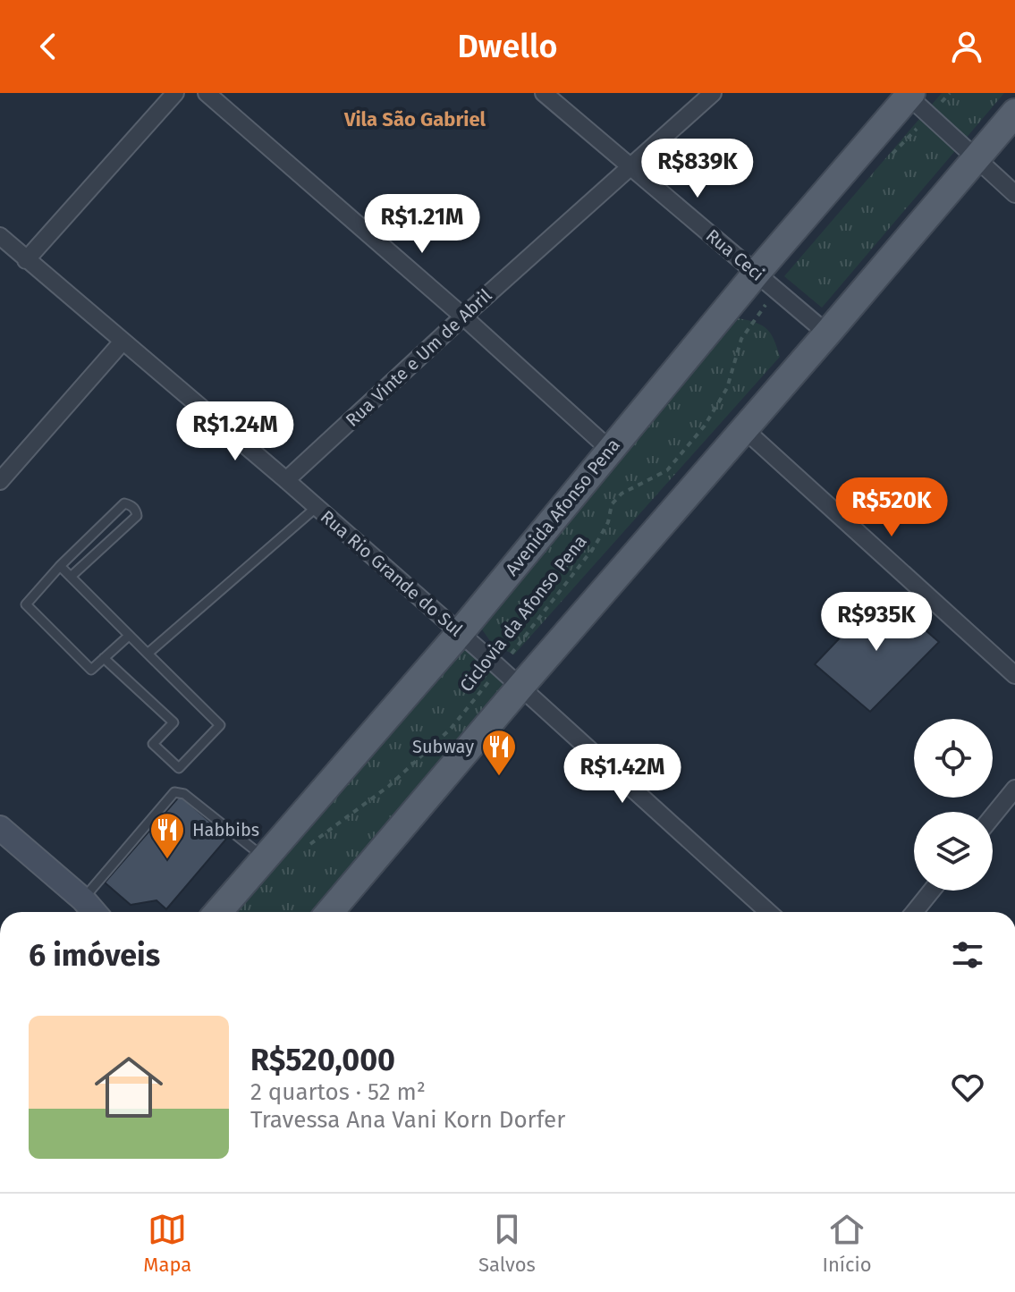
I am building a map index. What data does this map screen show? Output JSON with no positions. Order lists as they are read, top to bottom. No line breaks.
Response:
{"streets":{"main road":["Avenida Afonso Pena"],"street":["Rua Ceci","Rua Vinte e Um de Abril","Rua Rio Grande do Sul"],"path":["Ciclovia da Afonso Pena"]},"crossings":[["Rua Ceci","Rua Vinte e Um de Abril"],["Rua Ceci","Avenida Afonso Pena"],["Rua Ceci","Ciclovia da Afonso Pena"],["Rua Vinte e Um de Abril","Rua Rio Grande do Sul"],["Avenida Afonso Pena","Rua Rio Grande do Sul"],["Rua Rio Grande do Sul","Ciclovia da Afonso Pena"]],"districts":["Vila São Gabriel"],"places":{"restaurant":["Subway","Habbibs"]},"page":{"header":"Dwello","price":["R$839K","R$1.21M","R$1.24M","R$520K","R$935K","R$1.42M"],"heading":"6 imóveis","list":[{"name":"R$520,000","note":"2 quartos · 52 m² · Travessa Ana Vani Korn Dorfer"}],"tabs":["Mapa","Salvos","Início"]}}
